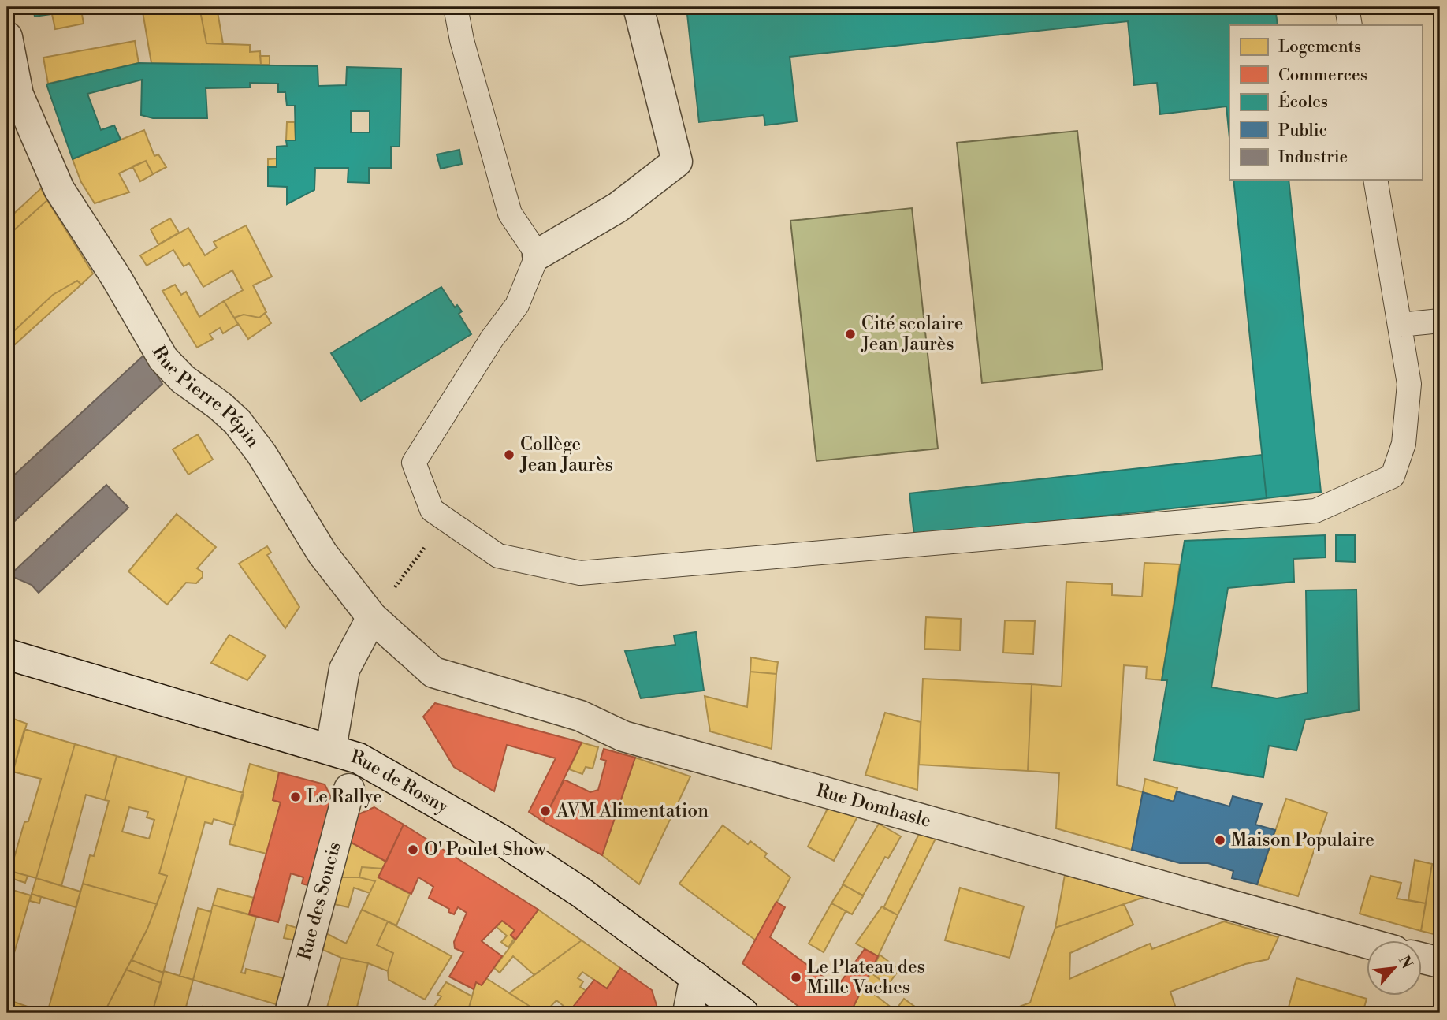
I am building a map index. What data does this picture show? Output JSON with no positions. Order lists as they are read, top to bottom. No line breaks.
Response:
{"streets":{"street":["Rue Pierre Pépin","Rue de Rosny","Rue Dombasle","Rue des Soucis"]},"crossings":[["Rue Pierre Pépin","Rue Dombasle"]],"places":["Cité scolaire Jean Jaurès","Collège Jean Jaurès","Le Rallye","AVM Alimentation","Maison Populaire","O' Poulet Show","Le Plateau des Mille Vaches"],"legend":["Logements","Commerces","Écoles","Public","Industrie"],"north":"top right"}
